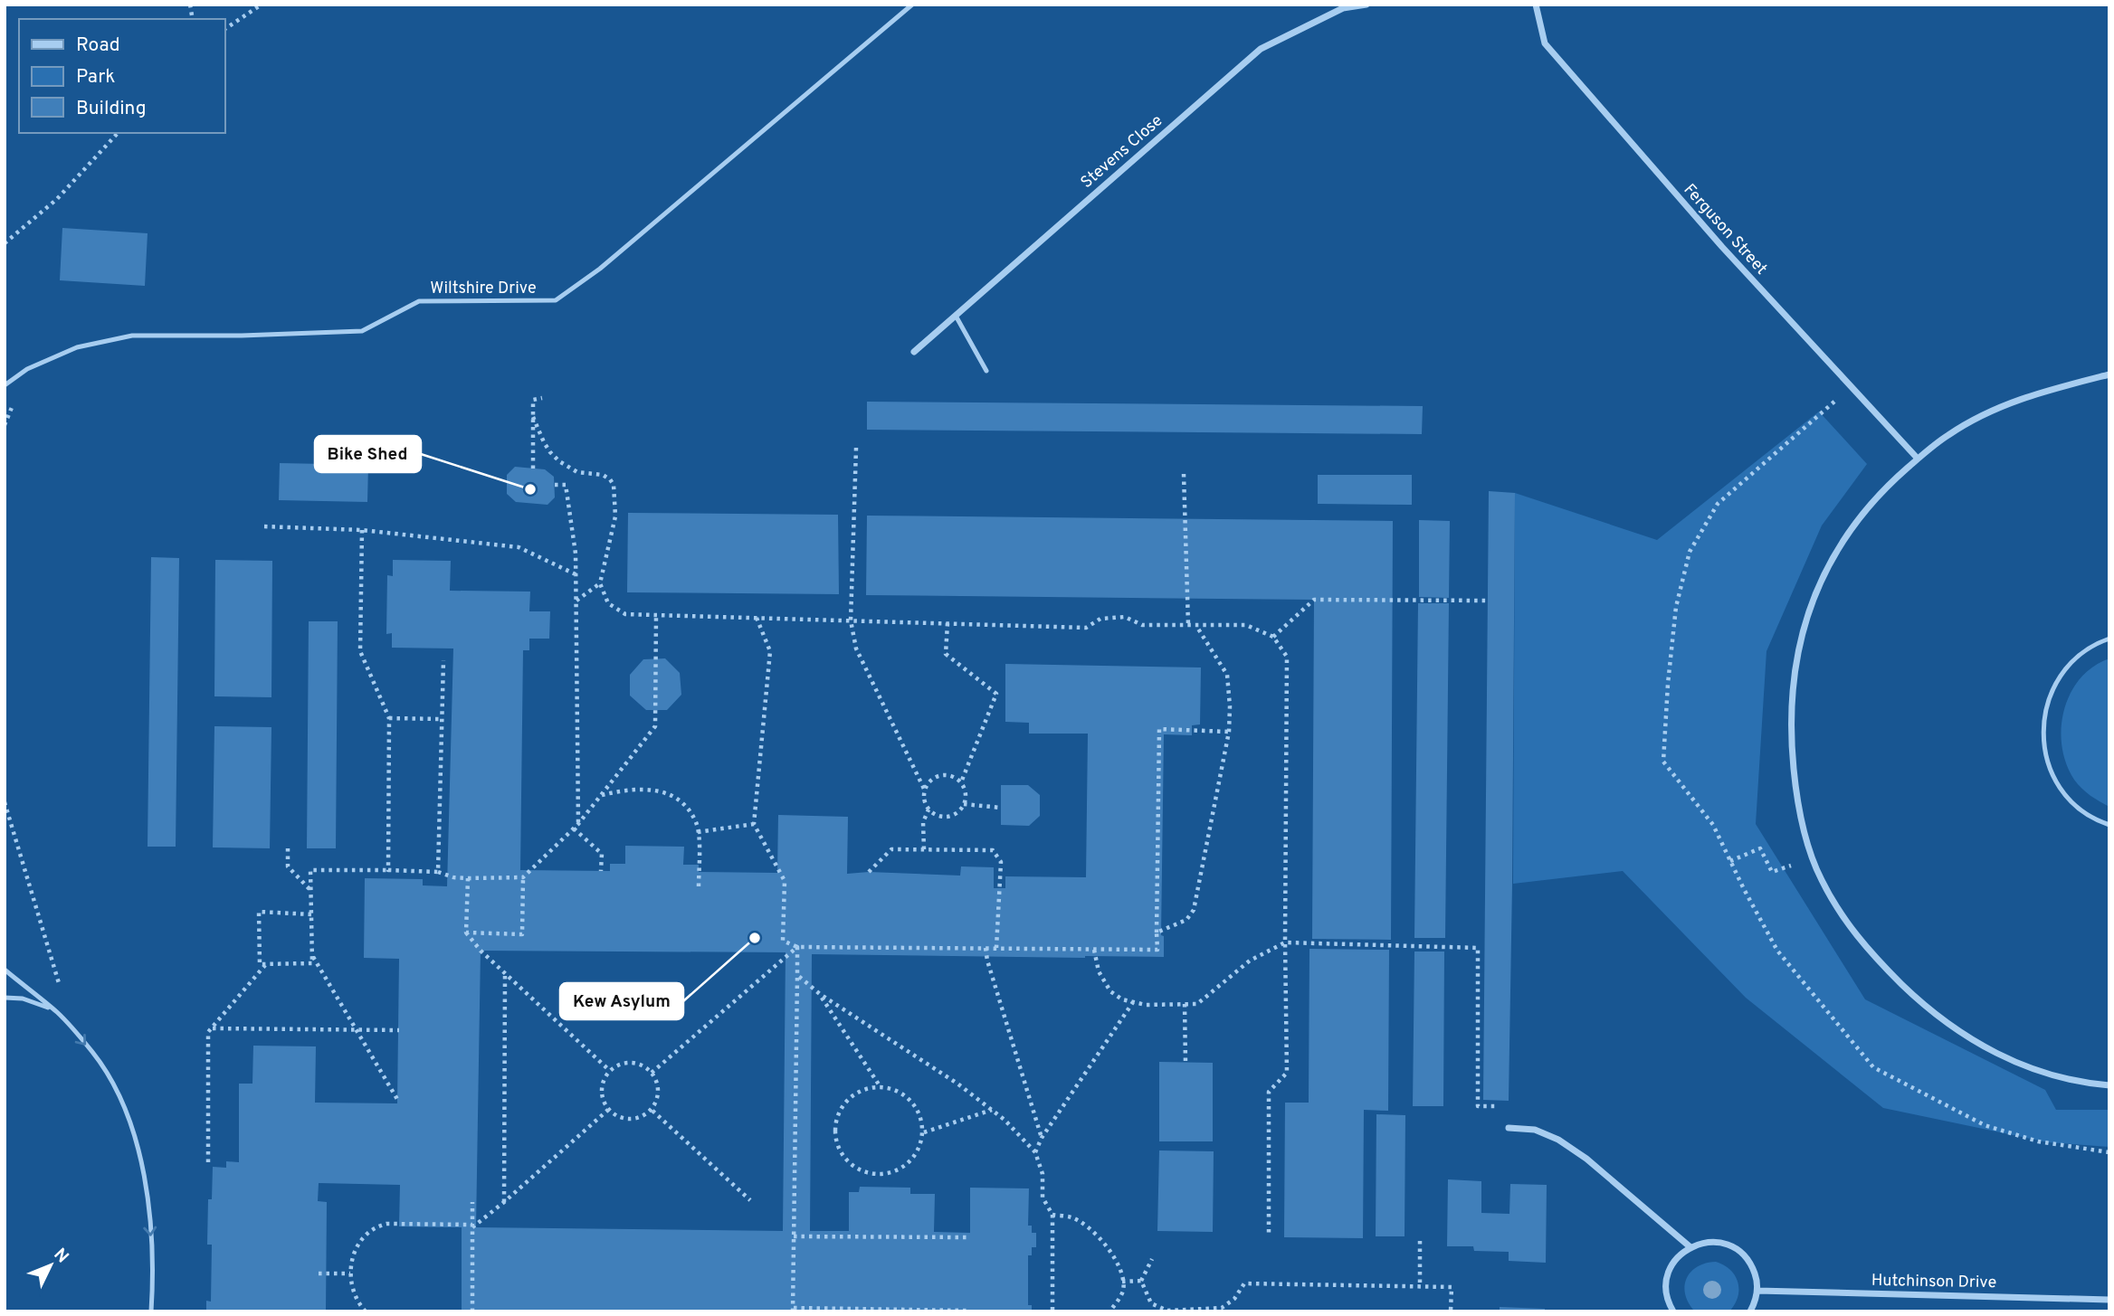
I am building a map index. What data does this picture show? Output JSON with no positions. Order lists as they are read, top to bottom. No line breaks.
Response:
{"streets":{"street":["Stevens Close","Ferguson Street","Hutchinson Drive"],"lane":["Wiltshire Drive"]},"places":["Bike Shed","Kew Asylum"],"legend":["Road","Park","Building"],"north":"top right"}
